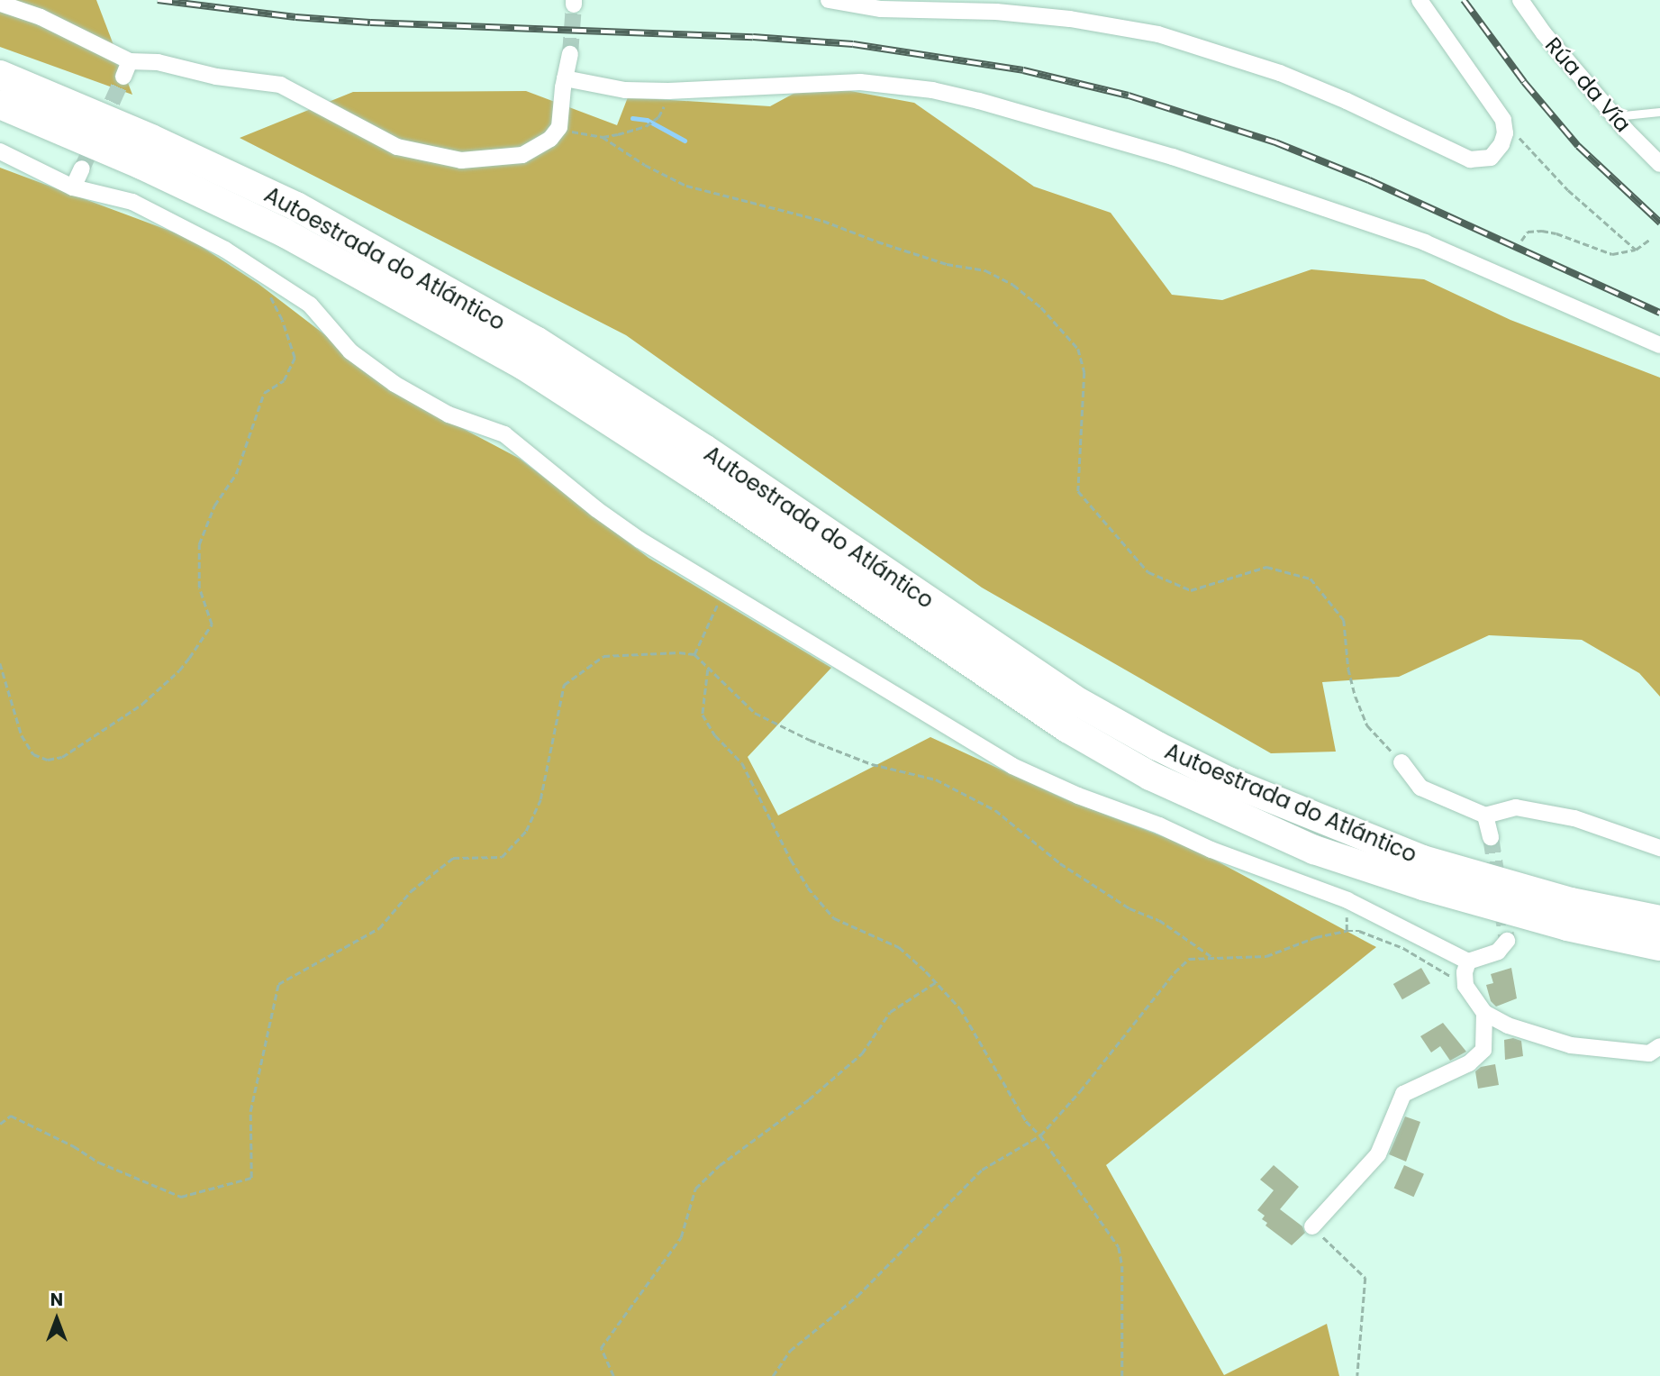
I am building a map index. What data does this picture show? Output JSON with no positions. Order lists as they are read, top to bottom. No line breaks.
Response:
{"streets":{"highway":["Autoestrada do Atlántico"],"street":["Rúa da Vía"]},"north":"top"}
